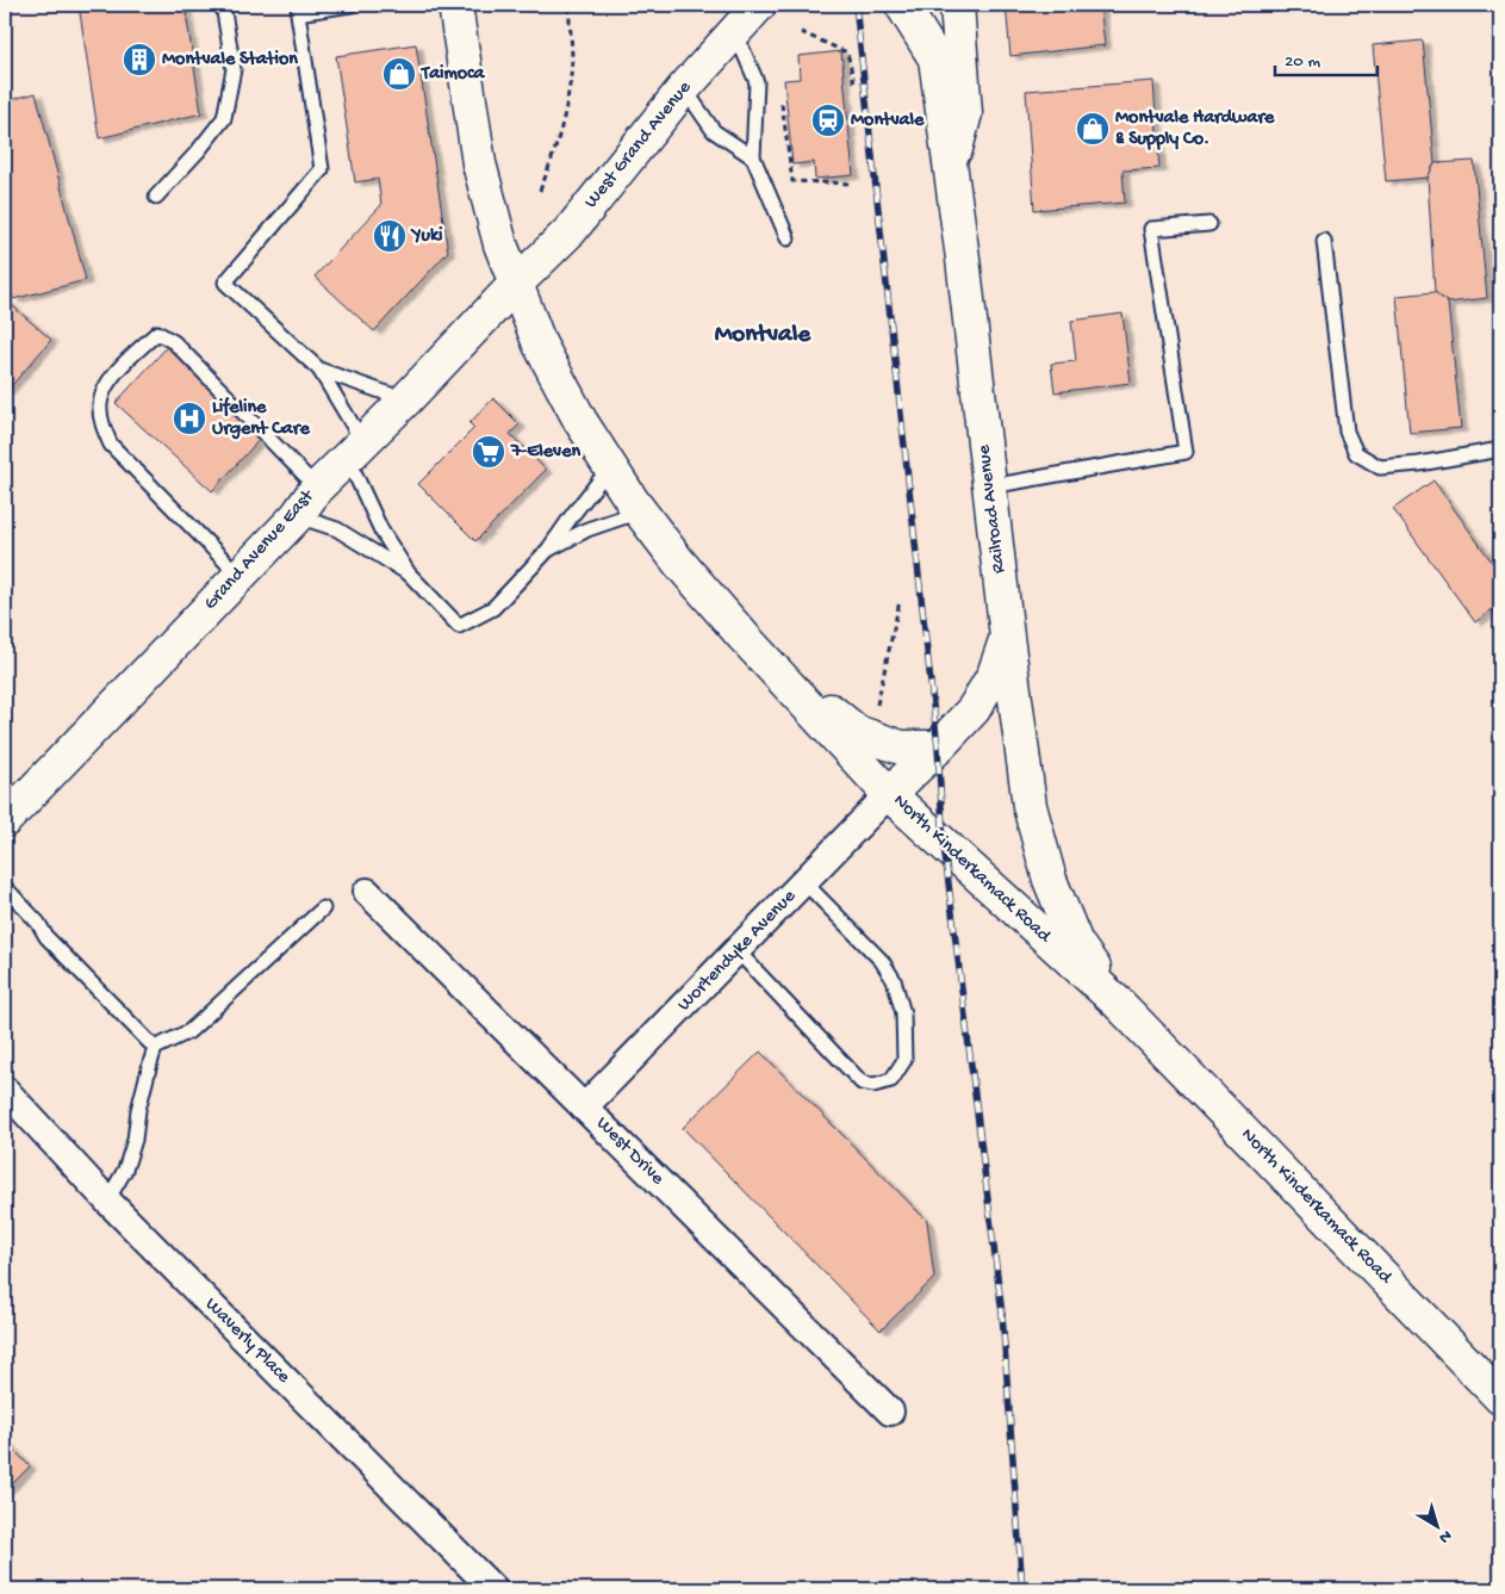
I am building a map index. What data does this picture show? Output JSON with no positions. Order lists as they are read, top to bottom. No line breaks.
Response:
{"streets":{"main road":["West Grand Avenue","Railroad Avenue","Grand Avenue East","North Kinderkamack Road"],"street":["Wortendyke Avenue","West Drive","Waverly Place"]},"crossings":[["West Grand Avenue","Grand Avenue East"],["West Grand Avenue","North Kinderkamack Road"],["Railroad Avenue","North Kinderkamack Road"],["Grand Avenue East","North Kinderkamack Road"],["North Kinderkamack Road","Wortendyke Avenue"],["Wortendyke Avenue","West Drive"]],"districts":["Montvale"],"places":{"building":["Montvale Station"],"shop":["Taimoca","Montvale Hardware & Supply Co."],"station":["Montvale"],"restaurant":["Yuki"],"hospital":["Lifeline Urgent Care"],"supermarket":["7-Eleven"]},"scale_bar":"20 m","north":"bottom right"}
